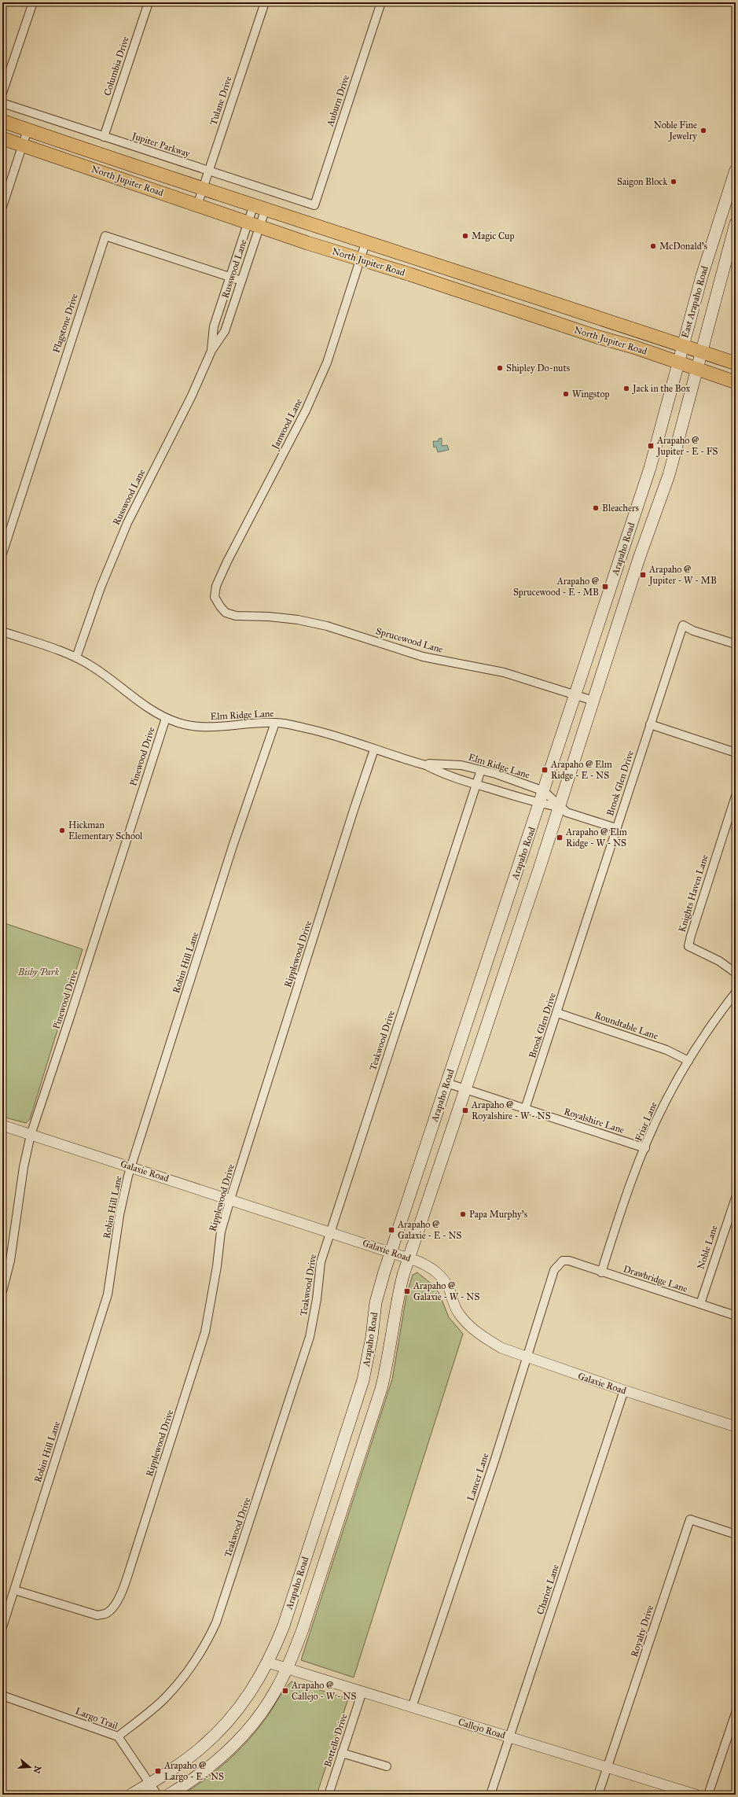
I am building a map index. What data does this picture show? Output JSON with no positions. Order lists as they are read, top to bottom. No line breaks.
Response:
{"streets":{"main road":["North Jupiter Road","East Arapaho Road","Arapaho Road"],"street":["Columbia Drive","Tulane Drive","Auburn Drive","Jupiter Parkway","Russwood Lane","Flagstone Drive","Janwood Lane","Sprucewood Lane","Elm Ridge Lane","Pinewood Drive","Brook Glen Drive","Knights Haven Lane","Ripplewood Drive","Robin Hill Lane","Roundtable Lane","Teakwood Drive","Royalshire Lane","Friar Lane","Galaxie Road","Noble Lane","Drawbridge Lane","Lancer Lane","Chariot Lane","Royalty Drive","Largo Trail","Callejo Road","Bottello Drive"]},"crossings":[["Columbia Drive","Jupiter Parkway"],["Tulane Drive","Jupiter Parkway"],["Tulane Drive","North Jupiter Road"],["Auburn Drive","Jupiter Parkway"],["North Jupiter Road","Russwood Lane"],["North Jupiter Road","East Arapaho Road"],["North Jupiter Road","Janwood Lane"],["North Jupiter Road","Arapaho Road"],["Russwood Lane","Flagstone Drive"],["Russwood Lane","Elm Ridge Lane"],["East Arapaho Road","Arapaho Road"],["Janwood Lane","Sprucewood Lane"],["Arapaho Road","Sprucewood Lane"],["Arapaho Road","Elm Ridge Lane"],["Arapaho Road","Royalshire Lane"],["Arapaho Road","Galaxie Road"],["Arapaho Road","Largo Trail"],["Arapaho Road","Callejo Road"],["Elm Ridge Lane","Pinewood Drive"],["Elm Ridge Lane","Brook Glen Drive"],["Elm Ridge Lane","Ripplewood Drive"],["Elm Ridge Lane","Robin Hill Lane"],["Elm Ridge Lane","Teakwood Drive"],["Pinewood Drive","Galaxie Road"],["Brook Glen Drive","Roundtable Lane"],["Brook Glen Drive","Royalshire Lane"],["Ripplewood Drive","Robin Hill Lane"],["Ripplewood Drive","Galaxie Road"],["Robin Hill Lane","Galaxie Road"],["Roundtable Lane","Friar Lane"],["Teakwood Drive","Galaxie Road"],["Teakwood Drive","Largo Trail"],["Royalshire Lane","Friar Lane"],["Friar Lane","Drawbridge Lane"],["Galaxie Road","Lancer Lane"],["Galaxie Road","Chariot Lane"],["Noble Lane","Drawbridge Lane"],["Drawbridge Lane","Lancer Lane"],["Lancer Lane","Callejo Road"],["Chariot Lane","Callejo Road"],["Royalty Drive","Callejo Road"],["Callejo Road","Bottello Drive"]],"parks":["Bisby Park"],"places":{"other":["Noble Fine Jewelry","Saigon Block","Magic Cup","McDonald's","Shipley Do-nuts","Jack in the Box","Wingstop","Bleachers","Hickman Elementary School","Papa Murphy's"],"transit":["Arapaho @ Jupiter - E - FS","Arapaho @ Jupiter - W - MB","Arapaho @ Sprucewood - E - MB","Arapaho @ Elm Ridge - E - NS","Arapaho @ Elm Ridge - W - NS","Arapaho @ Royalshire - W - NS","Arapaho @ Galaxie - E - NS","Arapaho @ Galaxie - W - NS","Arapaho @ Callejo - W - NS","Arapaho @ Largo - E - NS"]},"north":"right"}
